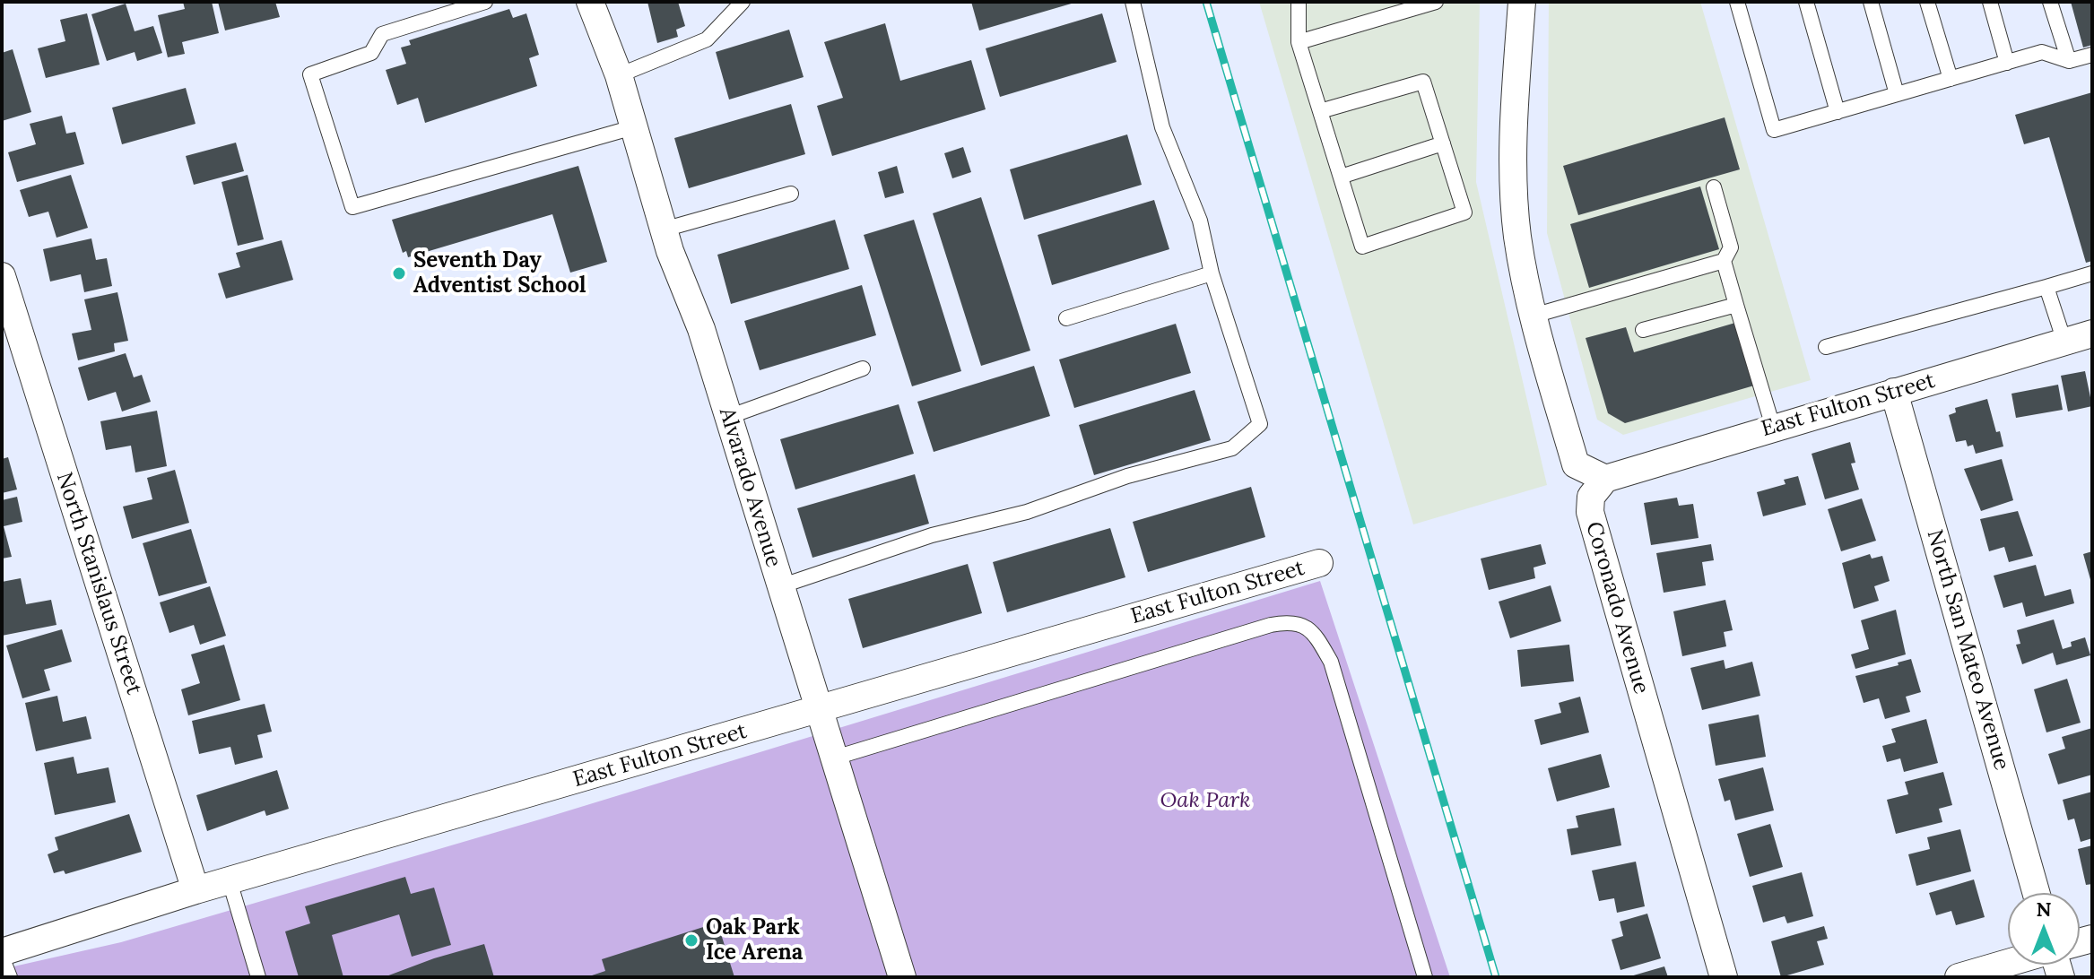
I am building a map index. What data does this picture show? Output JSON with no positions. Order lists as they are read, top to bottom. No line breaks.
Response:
{"streets":{"street":["East Fulton Street","Alvarado Avenue","North Stanislaus Street","Coronado Avenue","North San Mateo Avenue"]},"crossings":[["East Fulton Street","Alvarado Avenue"],["East Fulton Street","North Stanislaus Street"],["East Fulton Street","Coronado Avenue"],["East Fulton Street","North San Mateo Avenue"]],"parks":["Oak Park"],"places":["Seventh Day Adventist School","Oak Park Ice Arena"],"north":"top"}
